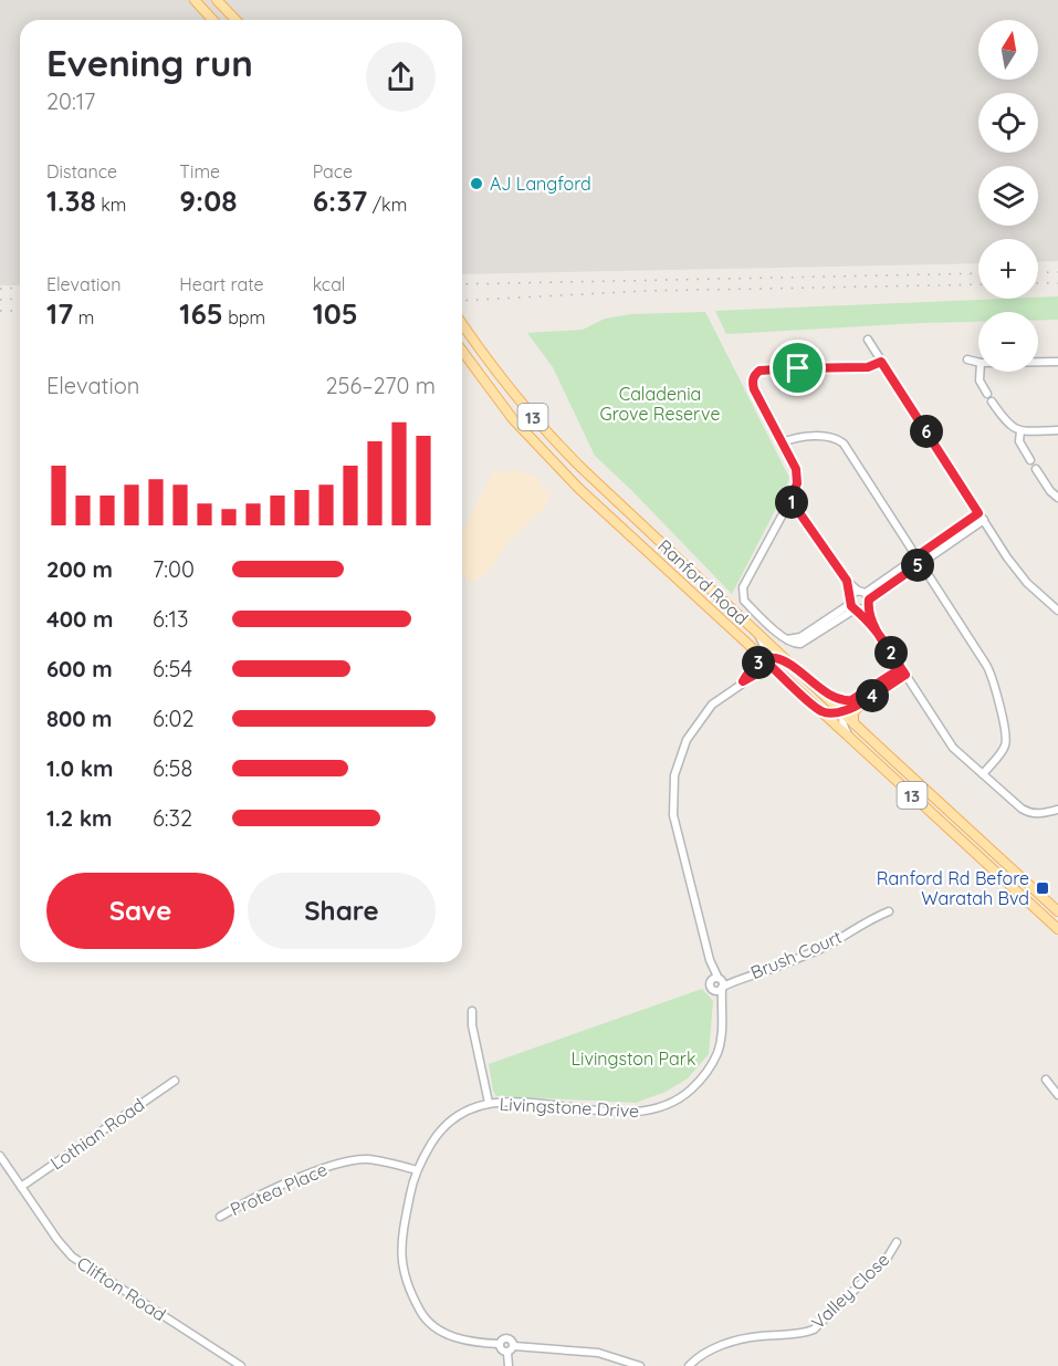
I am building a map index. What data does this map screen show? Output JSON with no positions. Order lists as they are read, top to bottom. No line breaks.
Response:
{"streets":{"main road":["13","Ranford Road"],"street":["Brush Court","Livingstone Drive","Lothian Road","Protea Place","Clifton Road","Valley Close"]},"crossings":[["Ranford Road","Livingstone Drive"],["Brush Court","Livingstone Drive"],["Livingstone Drive","Protea Place"],["Lothian Road","Clifton Road"]],"parks":["Caladenia Grove Reserve","Livingston Park"],"places":{"other":["AJ Langford"],"transit":["Ranford Rd Before Waratah Bvd"]},"north":"top","page":{"map_buttons":["+","−"],"heading":["Evening run","20:17"],"stats":[["Distance","1.38 km"],["Time","9:08"],["Pace","6:37 /km"],["Elevation","17 m"],["Heart rate","165 bpm"],["kcal","105"]],"chart":["Elevation","256–270 m"],"pins":["6","1","5","2","3","4"],"list":[{"name":"200 m","note":"7:00"},{"name":"400 m","note":"6:13"},{"name":"600 m","note":"6:54"},{"name":"800 m","note":"6:02"},{"name":"1.0 km","note":"6:58"},{"name":"1.2 km","note":"6:32"}],"buttons":["Save","Share"]}}
